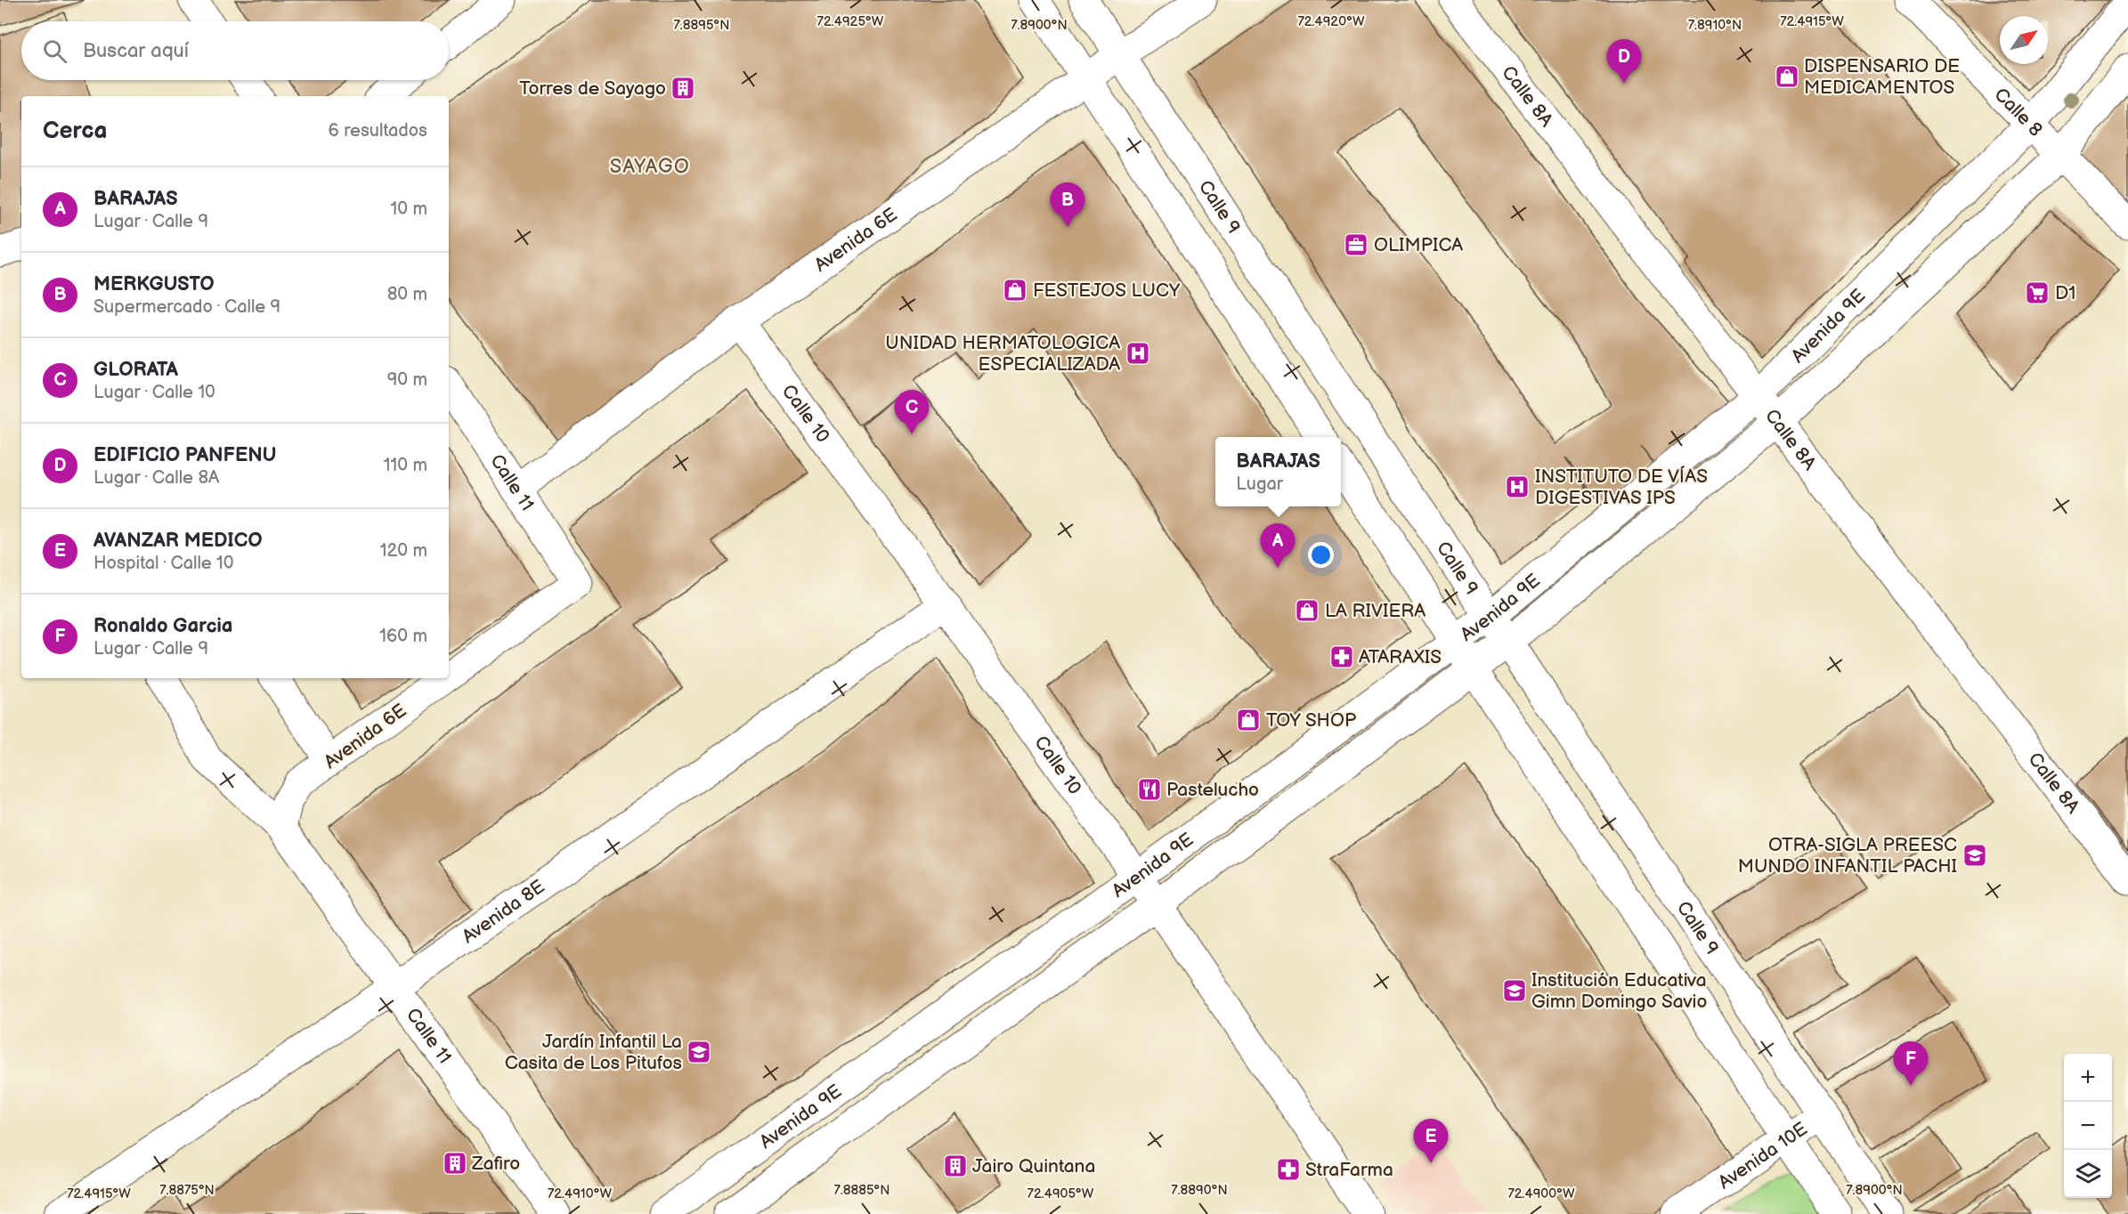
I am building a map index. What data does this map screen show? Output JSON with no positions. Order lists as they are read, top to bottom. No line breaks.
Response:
{"streets":{"street":["Calle 8A","Calle 8","Calle 9","Avenida 6E","Avenida 9E","Calle 10","Calle 11","Avenida 8E","Avenida 10E"]},"crossings":[["Calle 8A","Avenida 9E"],["Calle 8","Avenida 9E"],["Calle 9","Avenida 6E"],["Calle 9","Avenida 9E"],["Calle 9","Avenida 10E"],["Avenida 6E","Calle 10"],["Avenida 6E","Calle 11"],["Avenida 9E","Calle 10"],["Calle 10","Avenida 8E"],["Calle 11","Avenida 8E"]],"districts":["SAYAGO"],"places":{"shop":["DISPENSARIO DE MEDICAMENTOS","FESTEJOS LUCY","LA RIVIERA","TOY SHOP"],"building":["Torres de Sayago","Zafiro","Jairo Quintana"],"office":["OLIMPICA"],"supermarket":["D1"],"hospital":["UNIDAD HERMATOLOGICA ESPECIALIZADA","INSTITUTO DE VÍAS DIGESTIVAS IPS"],"pharmacy":["ATARAXIS","StraFarma"],"restaurant":["Pastelucho"],"school or university":["OTRA-SIGLA PREESC MUNDO INFANTIL PACHI","Institución Educativa Gimn Domingo Savio","Jardín Infantil La Casita de Los Pitufos"]},"north":"top right","page":{"search":"Buscar aquí","pins":["D","B","C","A","F","E"],"heading":["Cerca","6 resultados"],"list":[{"mark":"A","name":"BARAJAS","note":"Lugar · Calle 9","value":"10 m"},{"mark":"B","name":"MERKGUSTO","note":"Supermercado · Calle 9","value":"80 m"},{"mark":"C","name":"GLORATA","note":"Lugar · Calle 10","value":"90 m"},{"mark":"D","name":"EDIFICIO PANFENU","note":"Lugar · Calle 8A","value":"110 m"},{"mark":"E","name":"AVANZAR MEDICO","note":"Hospital · Calle 10","value":"120 m"},{"mark":"F","name":"Ronaldo Garcia","note":"Lugar · Calle 9","value":"160 m"}],"popup":["BARAJAS","Lugar"],"map_buttons":["+","−"]},"coordinates":["72.4925°W","72.4920°W","72.4915°W","7.8895°N","7.8900°N","7.8910°N","7.8875°N","7.8885°N","7.8890°N","72.4910°W","72.4905°W","72.4900°W"]}
